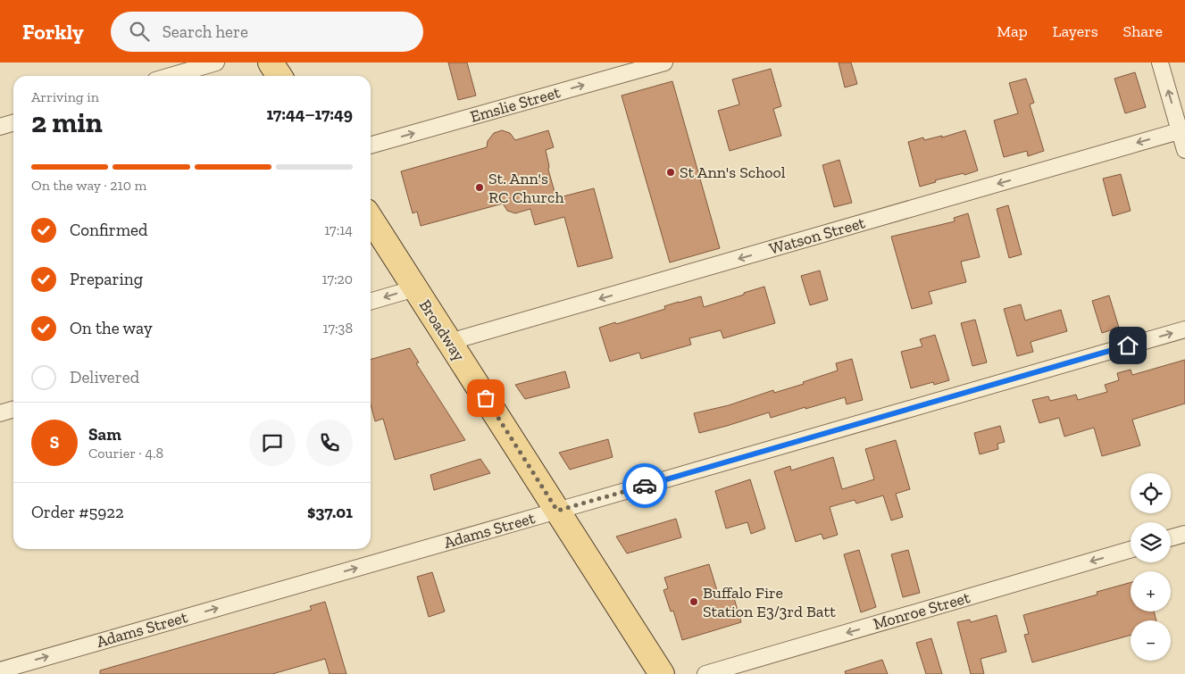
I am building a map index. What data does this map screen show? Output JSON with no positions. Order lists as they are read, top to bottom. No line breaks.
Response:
{"streets":{"main road":["Broadway"],"street":["Emslie Street","Watson Street","Adams Street","Monroe Street"]},"crossings":[["Watson Street","Broadway"],["Broadway","Adams Street"]],"one_way":["Emslie Street","Watson Street","Adams Street","Monroe Street"],"places":["St Ann's School","St. Ann's RC Church","Buffalo Fire Station E3/3rd Batt"],"page":{"header":"Forkly","search":"Search here","nav":["Map","Layers","Share"],"heading":["2 min","Arriving in","17:44–17:49"],"panel":["Sam","Courier · 4.8","Order #5922","$37.01"],"bar":"On the way · 210 m","list":[["Confirmed","17:14"],["Preparing","17:20"],["On the way","17:38"],"Delivered"],"round":"S","map_buttons":["+","−"]}}
